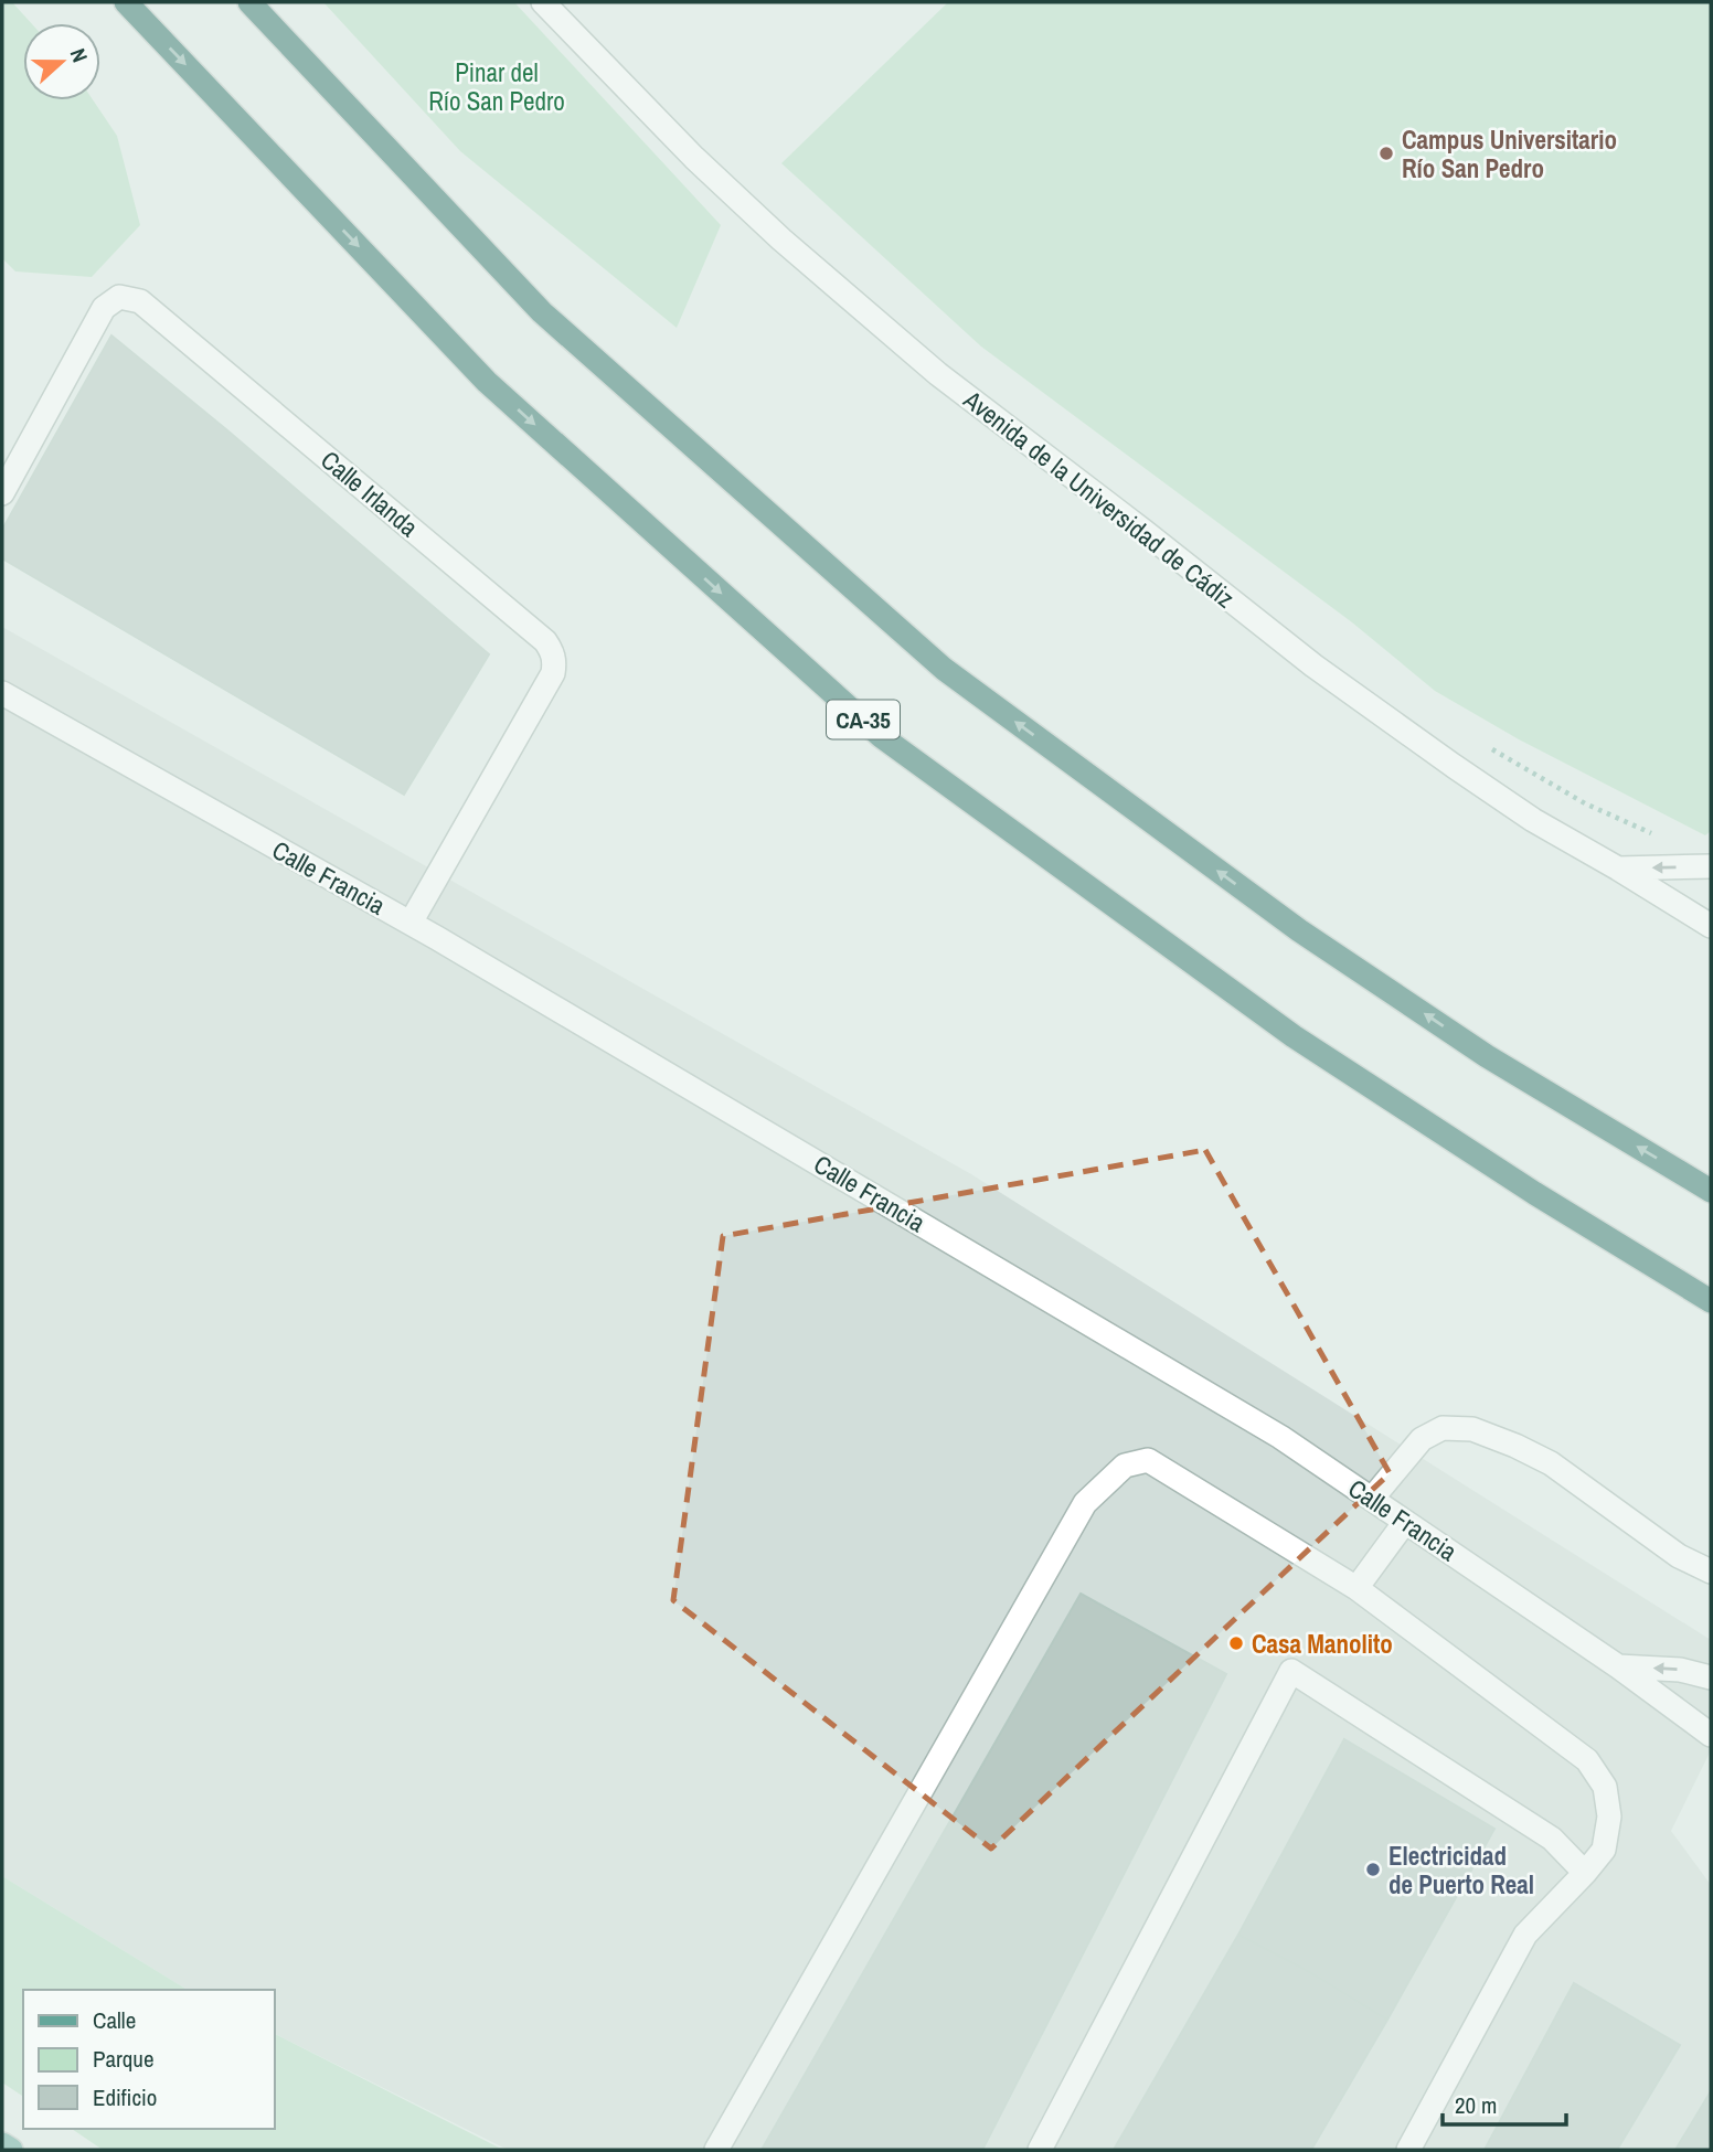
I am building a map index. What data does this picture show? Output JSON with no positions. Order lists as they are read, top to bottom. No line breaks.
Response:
{"streets":{"highway":["CA-35"],"street":["Calle Irlanda","Avenida de la Universidad de Cádiz","Calle Francia"]},"crossings":[["Calle Irlanda","Calle Francia"]],"parks":["Pinar del Río San Pedro"],"places":["Campus Universitario Río San Pedro","Casa Manolito","Electricidad de Puerto Real"],"legend":["Calle","Parque","Edificio"],"scale_bar":"20 m","north":"right"}
